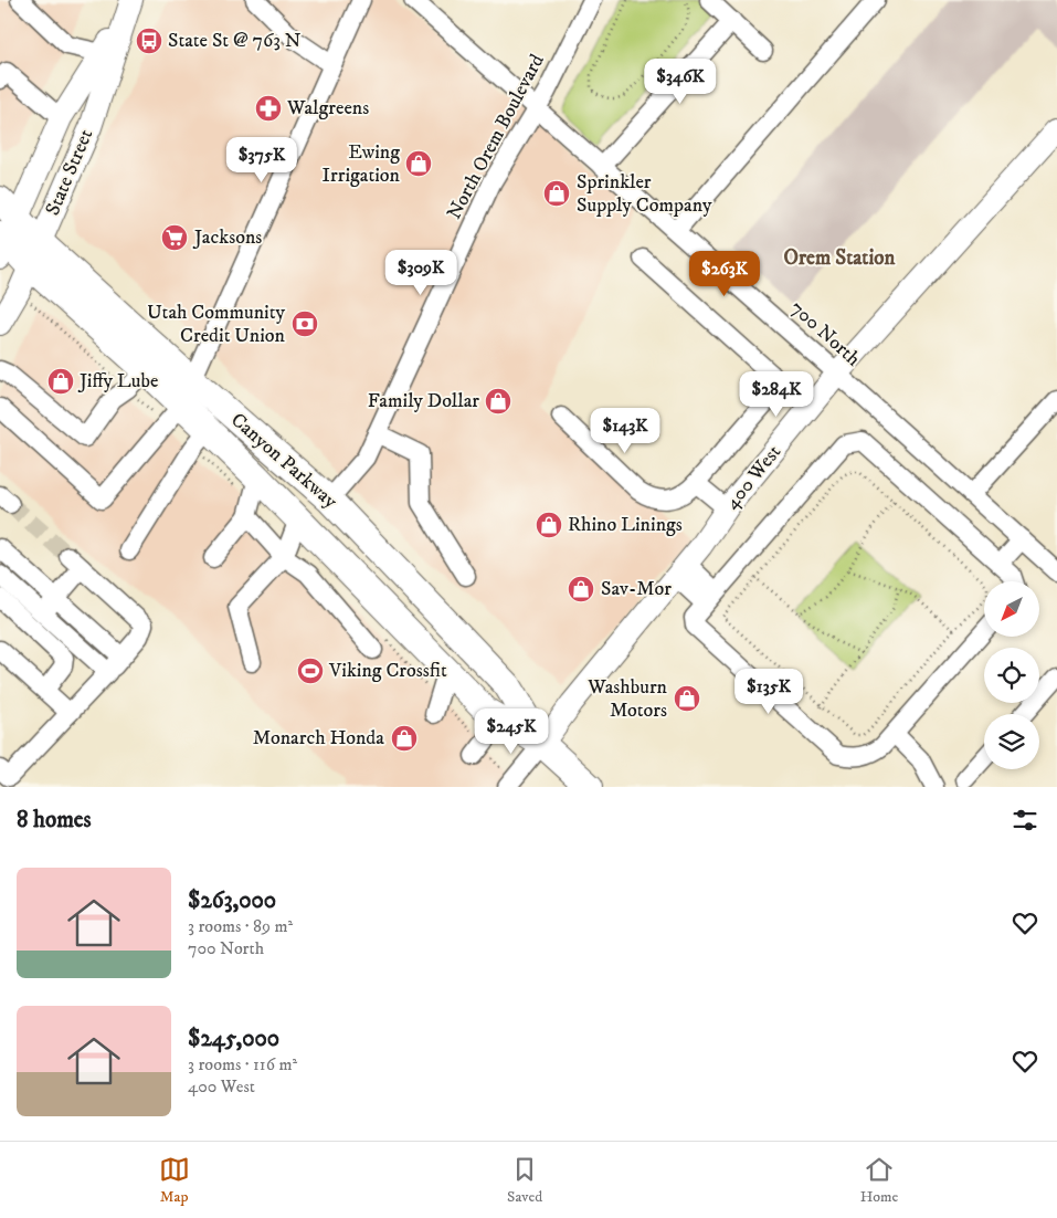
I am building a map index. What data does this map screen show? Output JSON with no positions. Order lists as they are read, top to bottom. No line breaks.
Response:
{"streets":{"highway":["Canyon Parkway"],"main road":["State Street","400 West"],"street":["North Orem Boulevard","700 North"]},"crossings":[["North Orem Boulevard","700 North"],["North Orem Boulevard","Canyon Parkway"],["State Street","Canyon Parkway"],["700 North","400 West"],["Canyon Parkway","400 West"]],"districts":["Orem Station"],"places":{"bus stop":["State St @ 763 N"],"pharmacy":["Walgreens"],"shop":["Ewing Irrigation","Sprinkler Supply Company","Jiffy Lube","Family Dollar","Rhino Linings","Sav-Mor","Washburn Motors","Monarch Honda"],"supermarket":["Jacksons"],"bank":["Utah Community Credit Union"],"sports":["Viking Crossfit"]},"north":"bottom left","page":{"price":["$346K","$375K","$309K","$263K","$284K","$143K","$135K","$245K"],"heading":"8 homes","list":[{"name":"$263,000","note":"3 rooms · 89 m² · 700 North"},{"name":"$245,000","note":"3 rooms · 116 m² · 400 West"}],"tabs":["Map","Saved","Home"]}}
